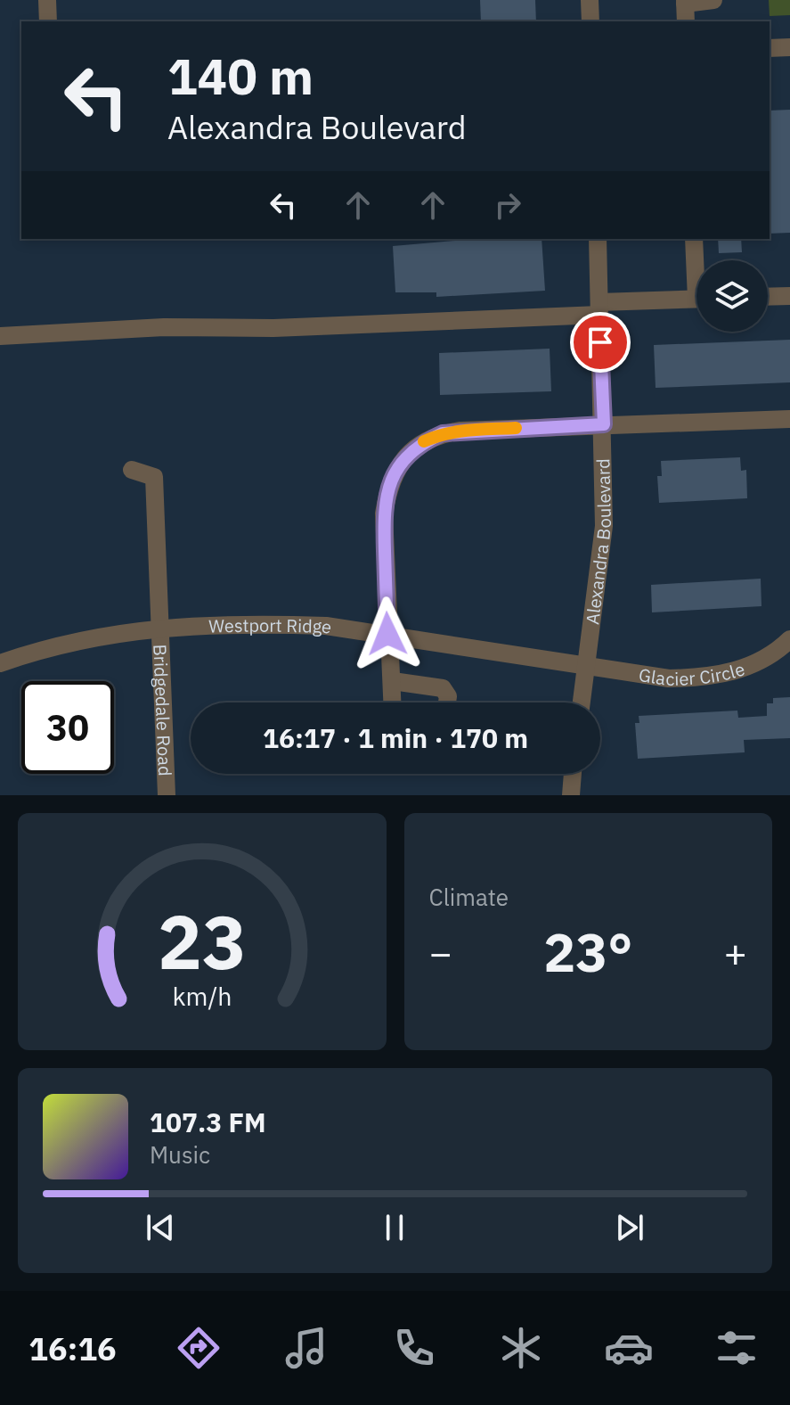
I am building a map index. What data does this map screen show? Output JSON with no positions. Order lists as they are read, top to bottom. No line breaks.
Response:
{"streets":{"street":["Alexandra Boulevard","Westport Ridge","Glacier Circle","Bridgedale Road"]},"crossings":[["Alexandra Boulevard","Westport Ridge"],["Alexandra Boulevard","Glacier Circle"],["Westport Ridge","Glacier Circle"],["Westport Ridge","Bridgedale Road"]],"page":{"turn":["140 m","Alexandra Boulevard"],"limit":"30","trip":"16:17 · 1 min · 170 m","tile":"Climate","heat":["−","23°","+"],"song":["107.3 FM","Music"],"tabs":"16:16","gauge":["23","km/h"]}}
